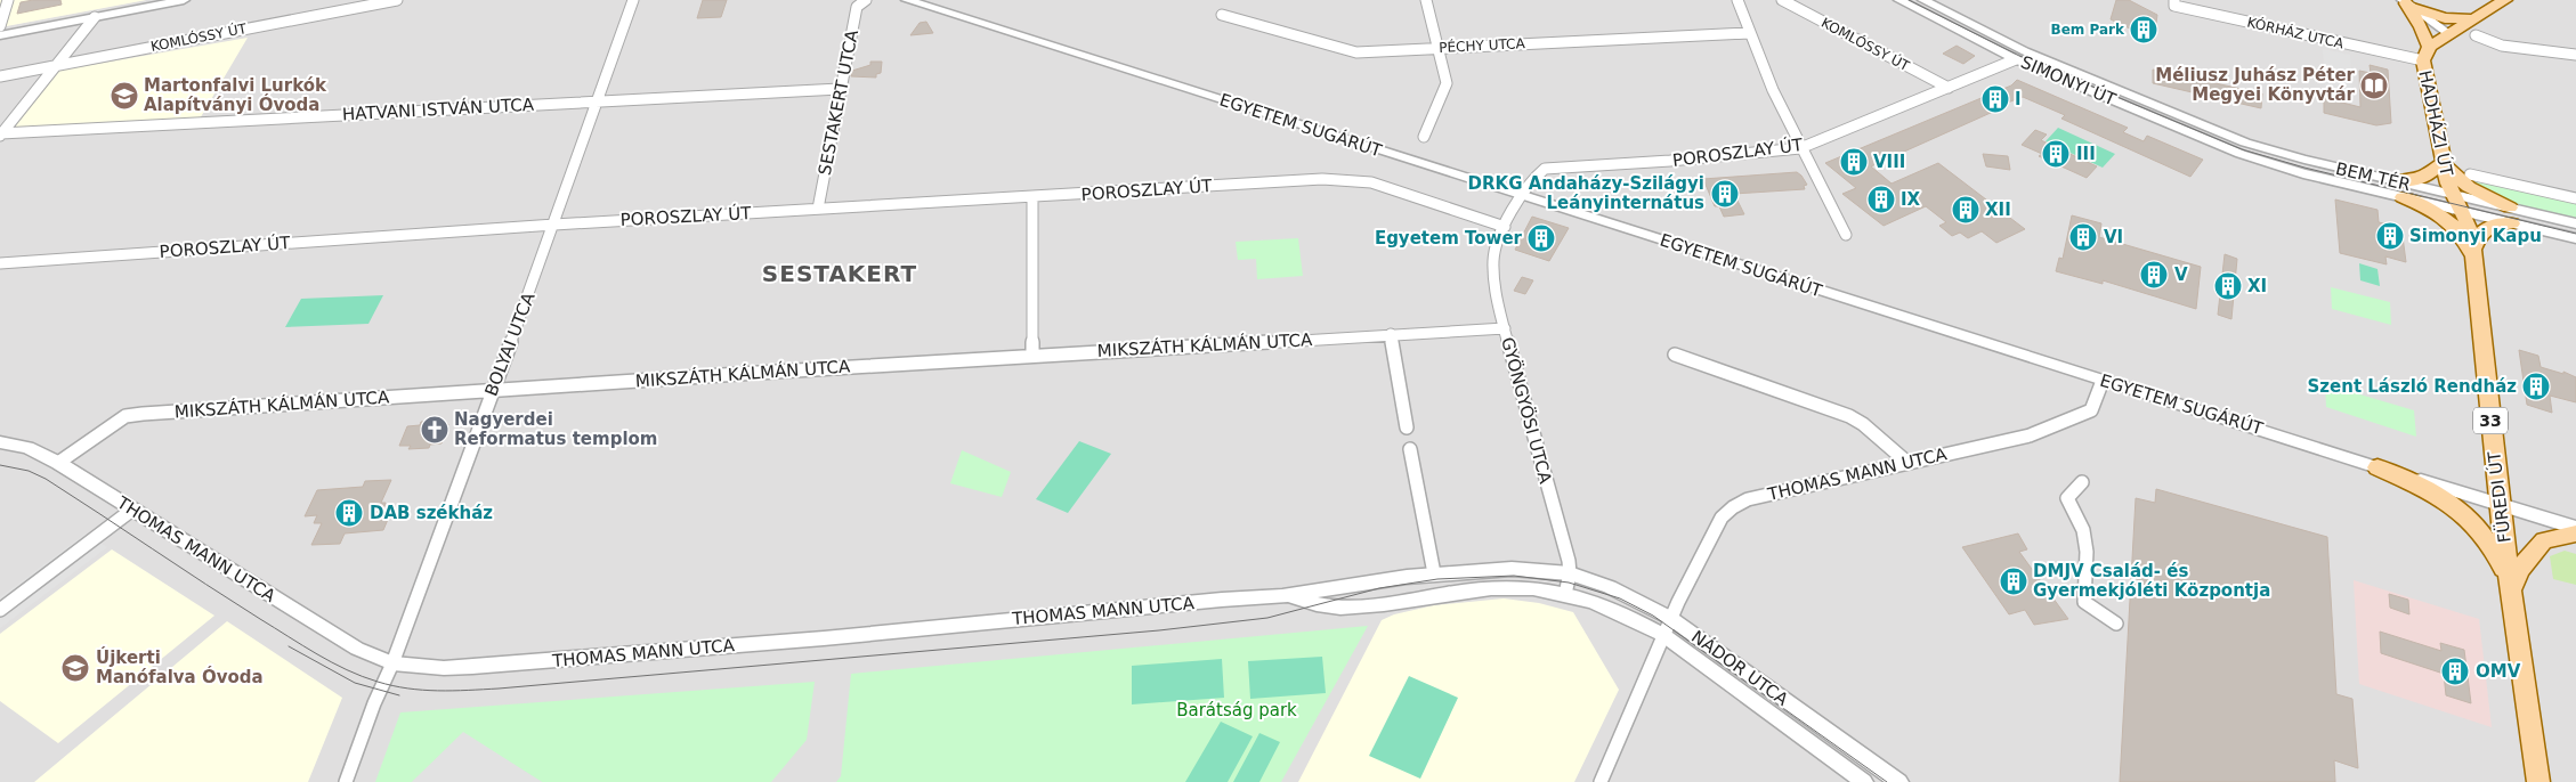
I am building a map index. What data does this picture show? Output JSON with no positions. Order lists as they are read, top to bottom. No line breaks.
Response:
{"streets":{"main road":["HADHÁZI ÚT","33","FÜREDI ÚT"],"street":["KÓRHÁZ UTCA","KOMLÓSSY ÚT","PÉCHY UTCA","SIMONYI ÚT","SESTAKERT UTCA","HATVANI ISTVÁN UTCA","EGYETEM SUGÁRÚT","POROSZLAY ÚT","BEM TÉR","BOLYAI UTCA","MIKSZÁTH KÁLMÁN UTCA","GYÖNGYÖSI UTCA","THOMAS MANN UTCA","NÁDOR UTCA"]},"crossings":[["KÓRHÁZ UTCA","HADHÁZI ÚT"],["KOMLÓSSY ÚT","POROSZLAY ÚT"],["SIMONYI ÚT","POROSZLAY ÚT"],["SIMONYI ÚT","BEM TÉR"],["SESTAKERT UTCA","HATVANI ISTVÁN UTCA"],["SESTAKERT UTCA","POROSZLAY ÚT"],["HATVANI ISTVÁN UTCA","BOLYAI UTCA"],["HADHÁZI ÚT","BEM TÉR"],["HADHÁZI ÚT","FÜREDI ÚT"],["EGYETEM SUGÁRÚT","GYÖNGYÖSI UTCA"],["EGYETEM SUGÁRÚT","THOMAS MANN UTCA"],["EGYETEM SUGÁRÚT","FÜREDI ÚT"],["POROSZLAY ÚT","BOLYAI UTCA"],["POROSZLAY ÚT","GYÖNGYÖSI UTCA"],["BEM TÉR","FÜREDI ÚT"],["BOLYAI UTCA","MIKSZÁTH KÁLMÁN UTCA"],["BOLYAI UTCA","THOMAS MANN UTCA"],["MIKSZÁTH KÁLMÁN UTCA","GYÖNGYÖSI UTCA"],["MIKSZÁTH KÁLMÁN UTCA","THOMAS MANN UTCA"],["GYÖNGYÖSI UTCA","THOMAS MANN UTCA"],["GYÖNGYÖSI UTCA","NÁDOR UTCA"],["THOMAS MANN UTCA","NÁDOR UTCA"]],"districts":["SESTAKERT"],"parks":["Barátság park"],"places":{"building":["Bem Park","I","III","VIII","DRKG Andaházy-Szilágyi Leányinternátus","IX","XII","Simonyi Kapu","VI","Egyetem Tower","V","XI","Szent László Rendház","DAB székház","DMJV Család- és Gyermekjóléti Központja","OMV"],"library":["Méliusz Juhász Péter Megyei Könyvtár"],"school or university":["Martonfalvi Lurkók Alapítványi Óvoda","Újkerti Manófalva Óvoda"],"church":["Nagyerdei Reformatus templom"]}}
